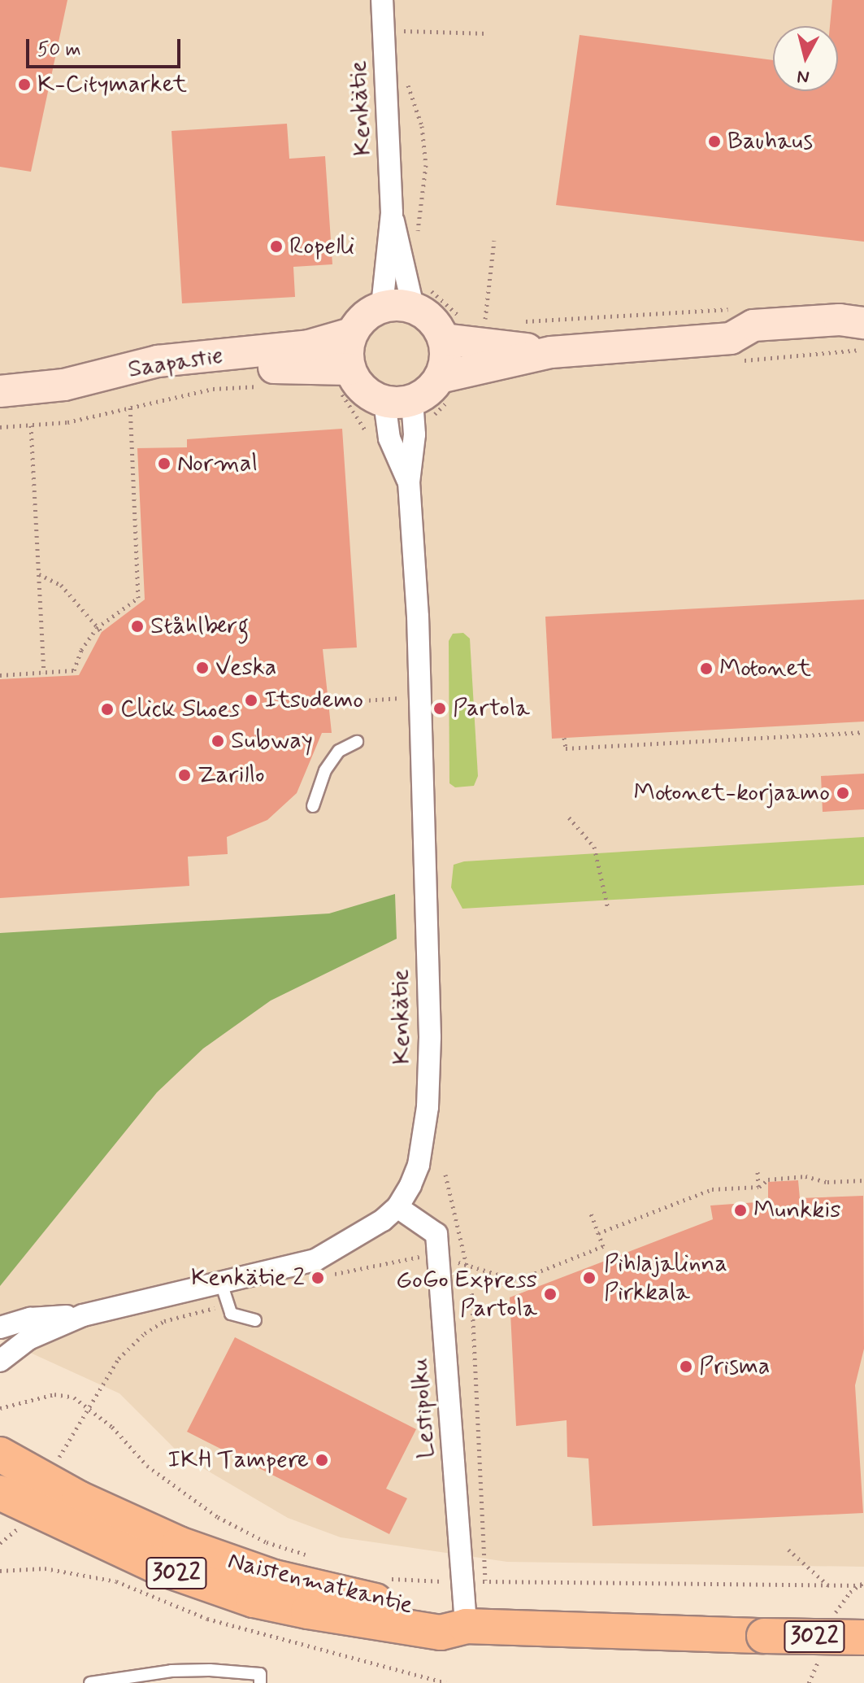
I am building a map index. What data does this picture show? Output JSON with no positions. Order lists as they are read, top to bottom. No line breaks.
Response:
{"streets":{"main road":["Saapastie","3022","Naistenmatkantie"],"street":["Kenkätie","Lestipolku"]},"crossings":[["Kenkätie","Saapastie"],["Kenkätie","Lestipolku"],["Lestipolku","Naistenmatkantie"]],"places":["K-Citymarket","Bauhaus","Ropelli","Normal","Ståhlberg","Veska","Motonet","Itsudemo","Partola","Click Shoes","Subway","Zarillo","Motonet-korjaamo","Munkkis","Kenkätie 2","Pihlajalinna Pirkkala","GoGo Express Partola","Prisma","IKH Tampere"],"scale_bar":"50 m","north":"bottom"}
